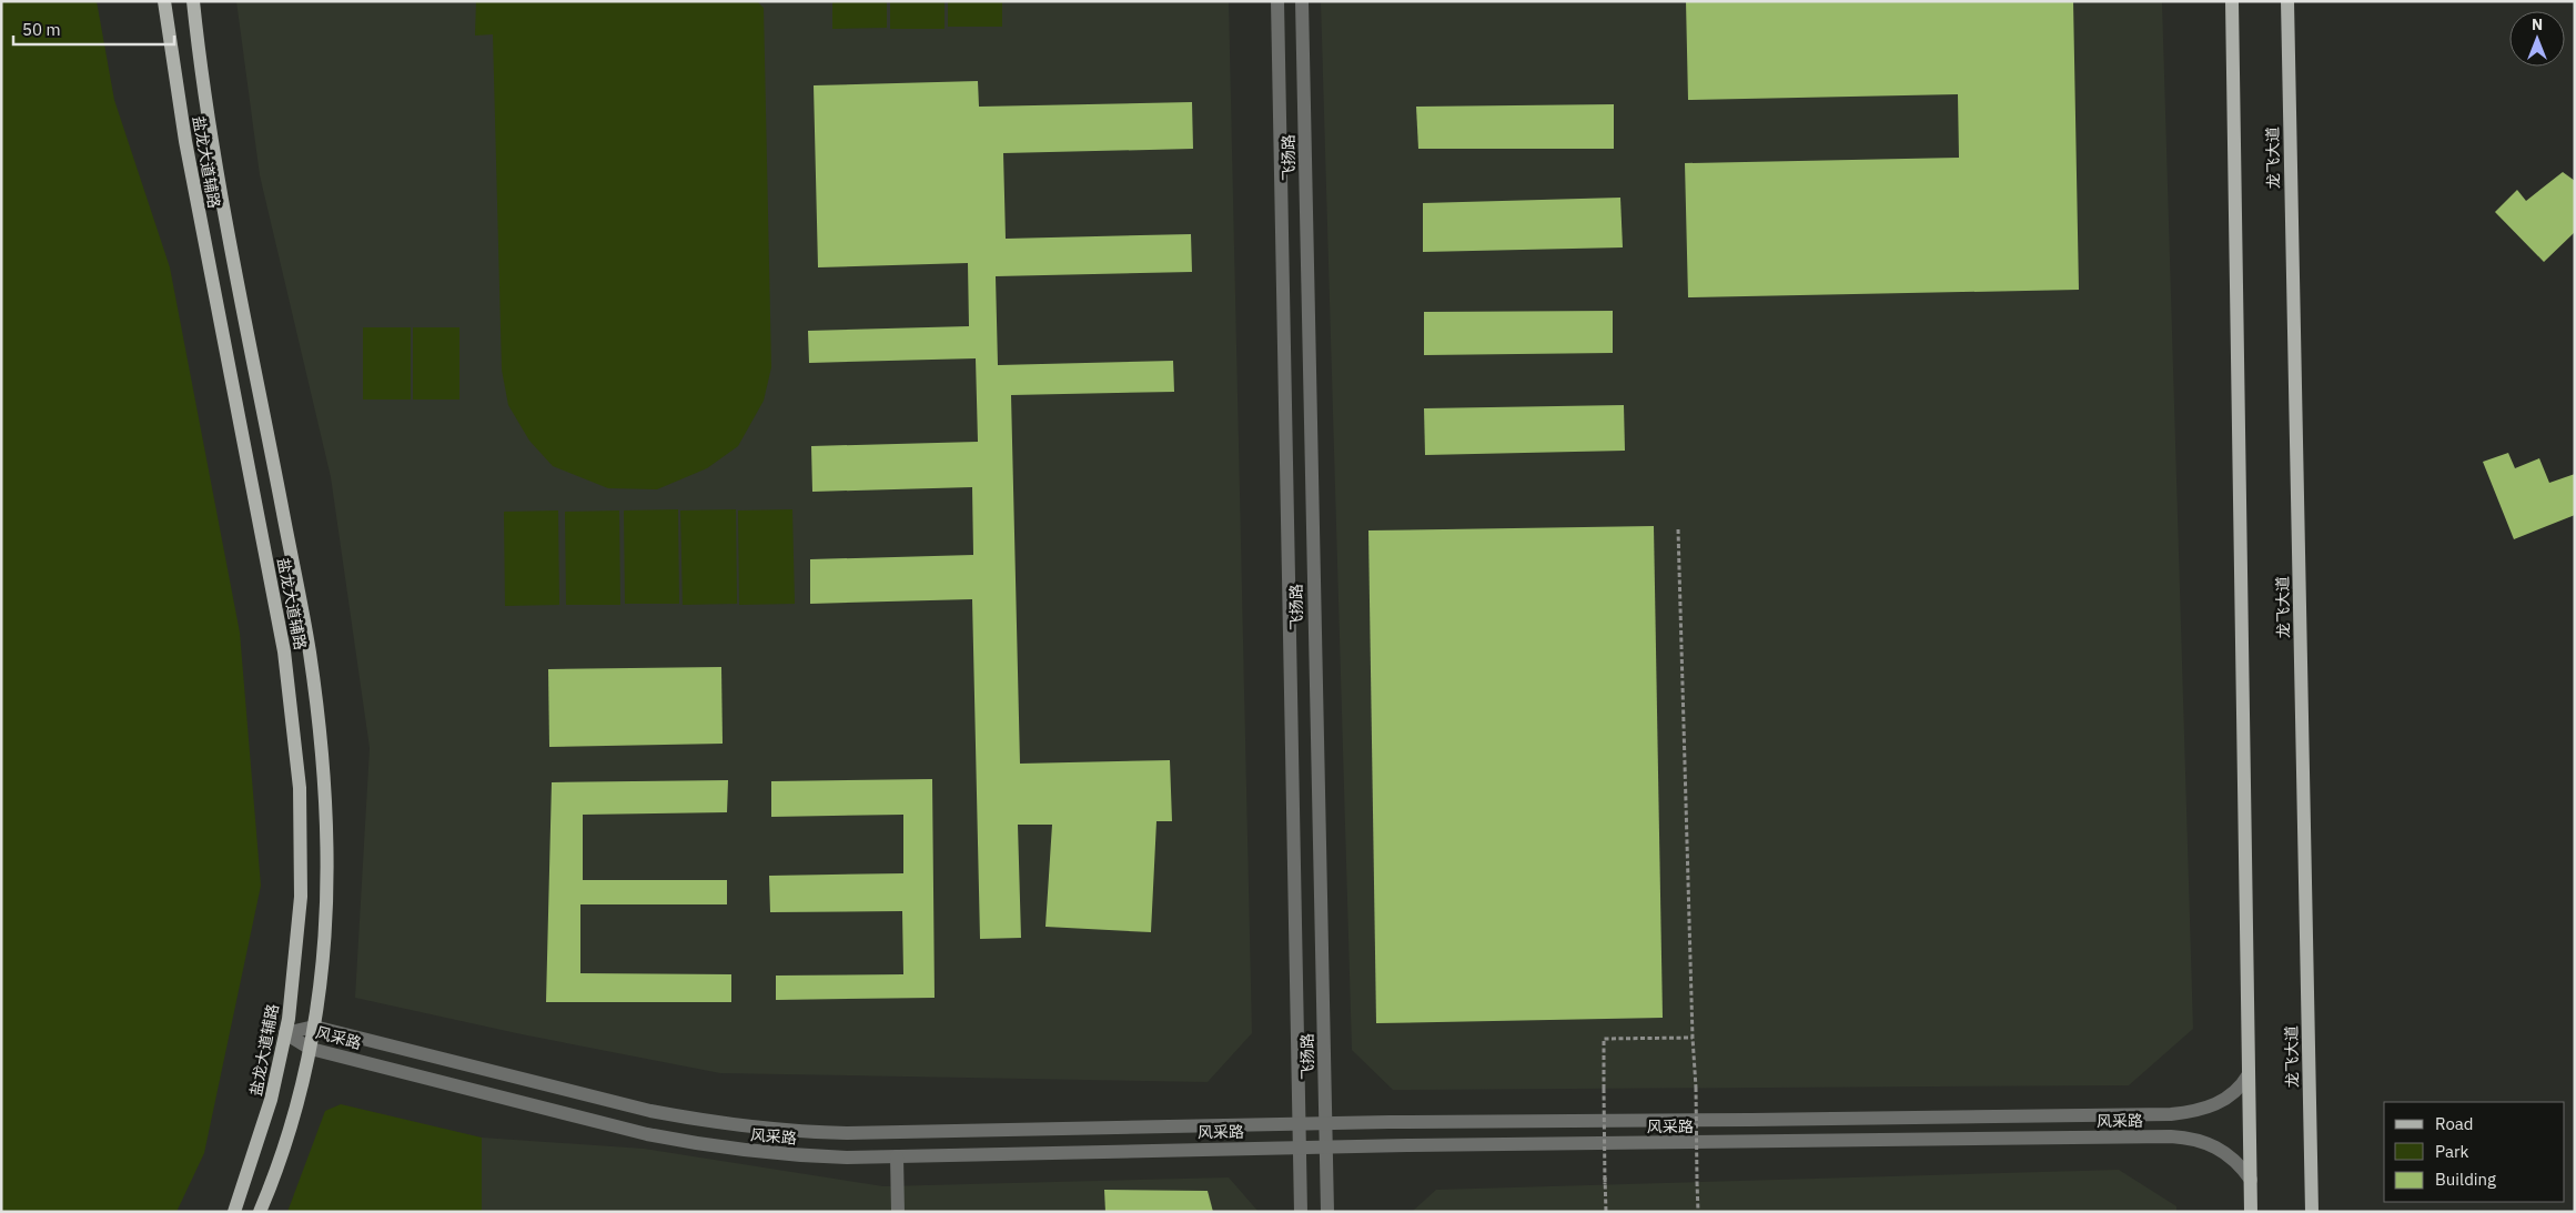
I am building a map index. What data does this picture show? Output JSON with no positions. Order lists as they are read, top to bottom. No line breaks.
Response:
{"streets":{"main road":["龙飞大道","盐龙大道辅路"],"street":["飞扬路","风采路"]},"crossings":[["飞扬路","风采路"],["盐龙大道辅路","风采路"]],"legend":["Road","Park","Building"],"scale_bar":"50 m","north":"top"}
